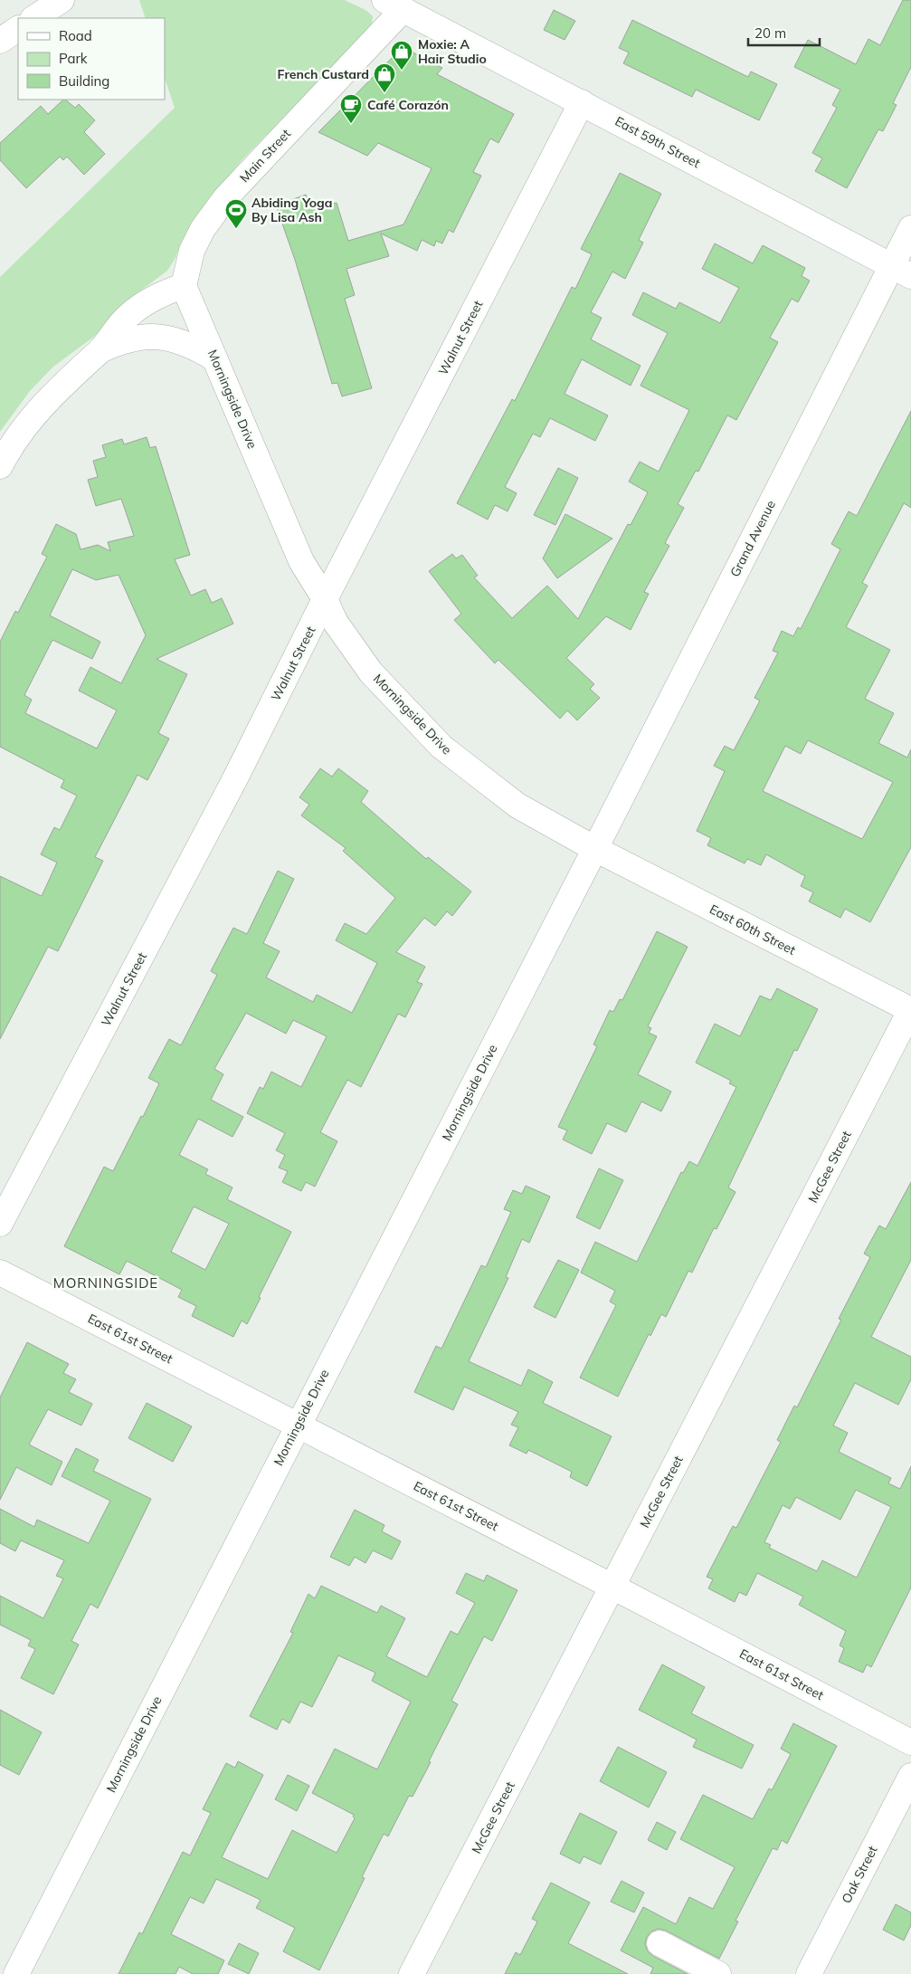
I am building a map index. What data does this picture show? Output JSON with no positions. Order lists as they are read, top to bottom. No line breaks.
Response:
{"streets":{"street":["East 59th Street","Main Street","Walnut Street","Morningside Drive","Grand Avenue","East 60th Street","McGee Street","East 61st Street","Oak Street"]},"crossings":[["East 59th Street","Main Street"],["East 59th Street","Walnut Street"],["East 59th Street","Grand Avenue"],["Main Street","Morningside Drive"],["Walnut Street","Morningside Drive"],["Morningside Drive","Grand Avenue"],["Morningside Drive","East 60th Street"],["Morningside Drive","East 61st Street"],["Grand Avenue","East 60th Street"],["East 60th Street","McGee Street"],["McGee Street","East 61st Street"]],"districts":["MORNINGSIDE"],"places":{"shop":["Moxie: A Hair Studio","French Custard"],"cafe":["Café Corazón"],"sports":["Abiding Yoga By Lisa Ash"]},"legend":["Road","Park","Building"],"scale_bar":"20 m"}
